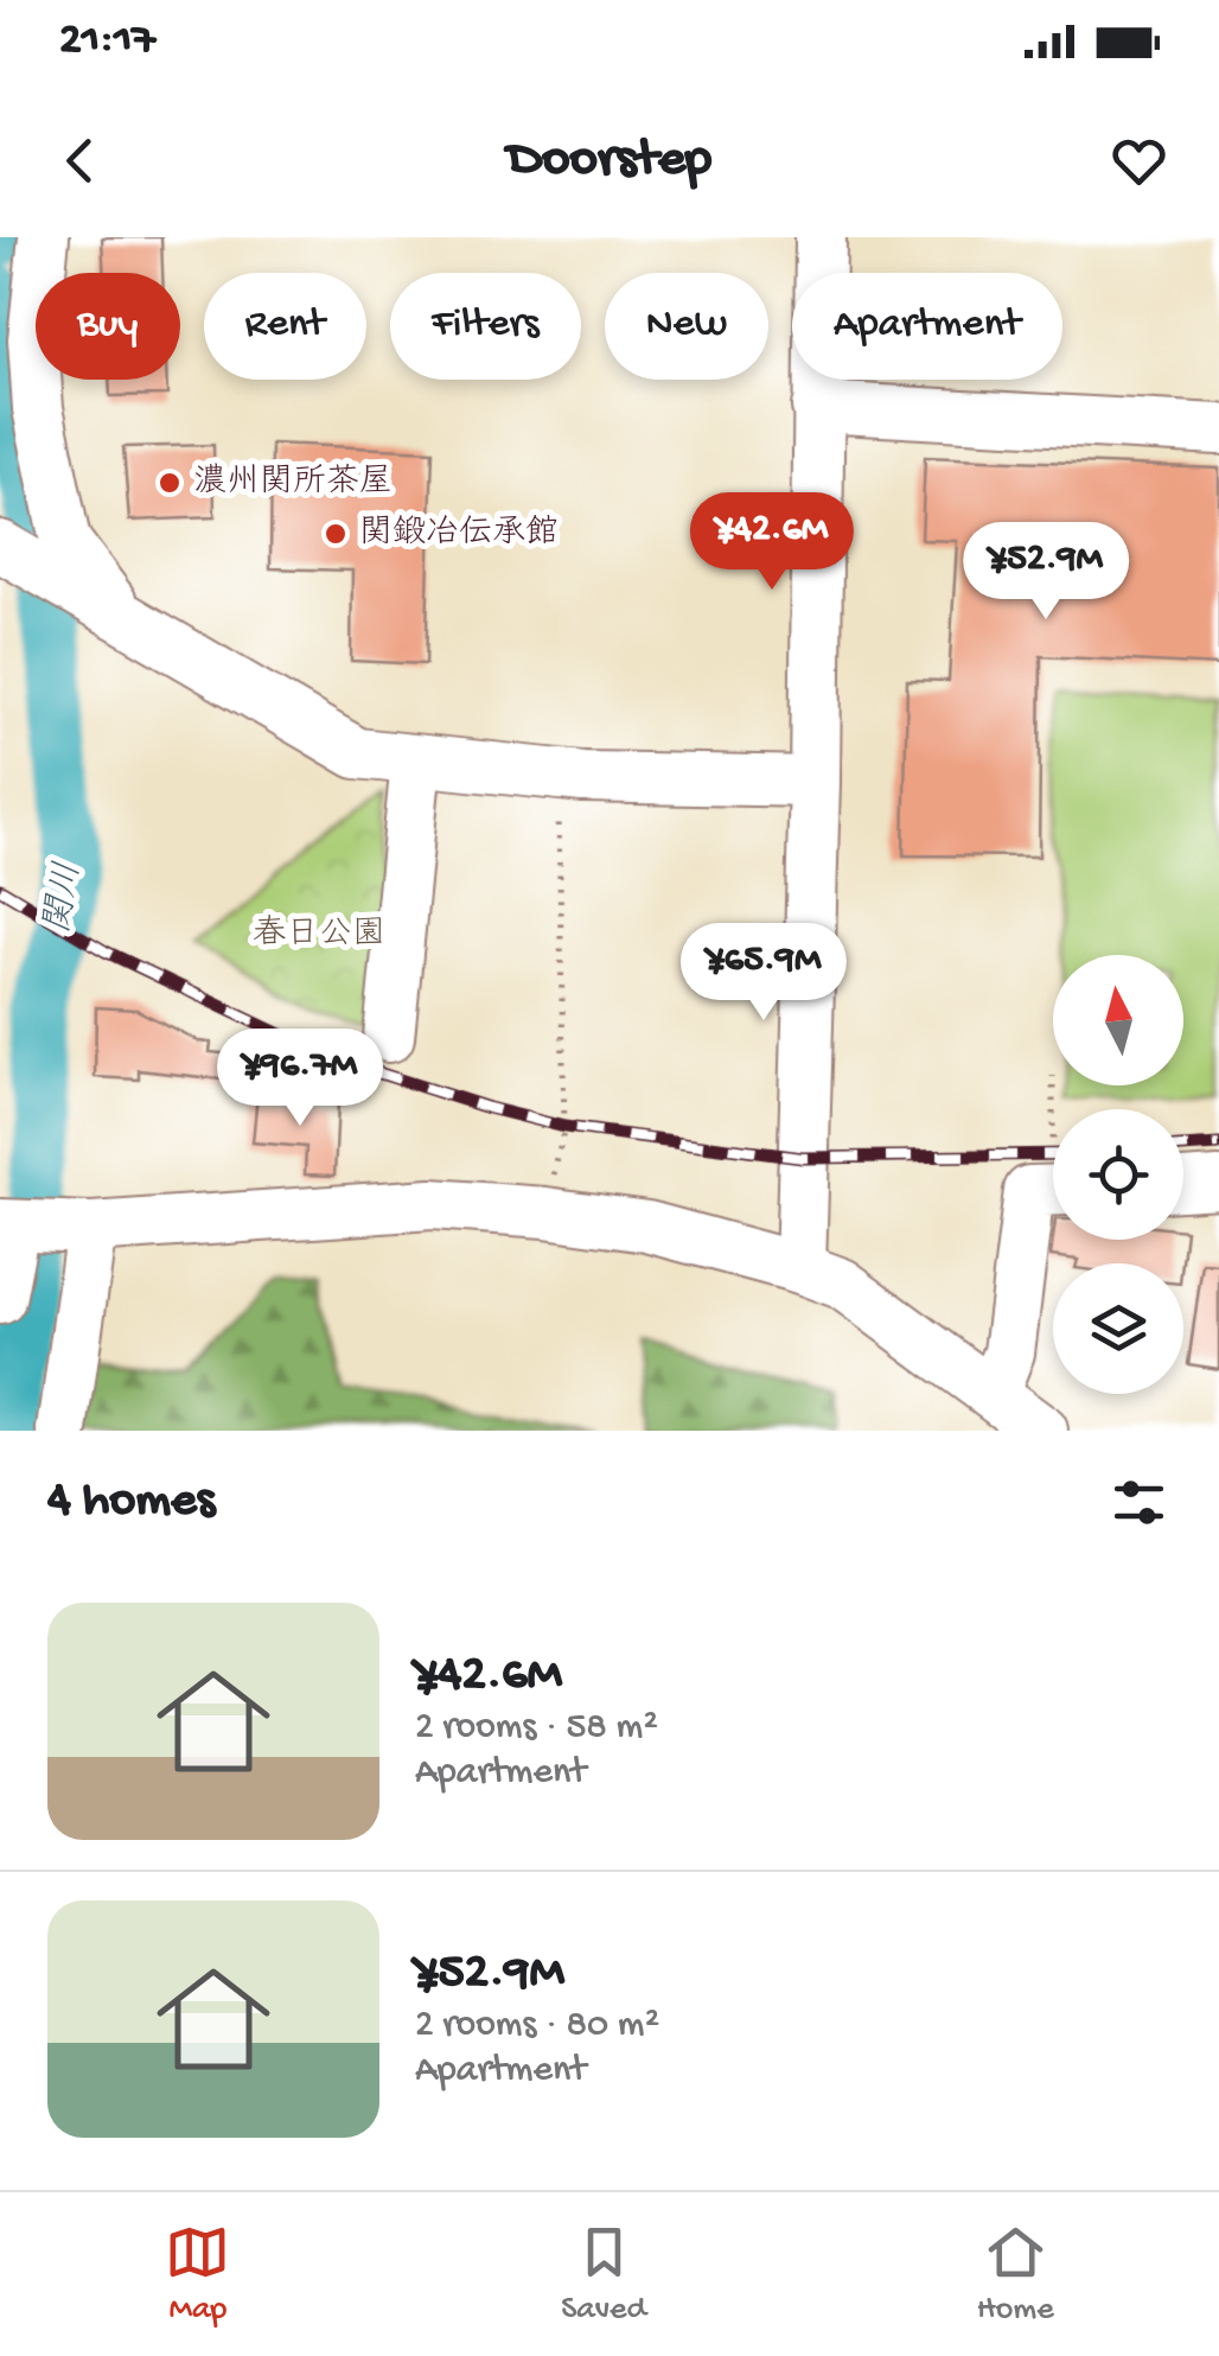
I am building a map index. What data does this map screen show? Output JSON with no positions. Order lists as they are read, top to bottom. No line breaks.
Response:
{"water":["関川"],"parks":["春日公園"],"places":["濃州関所茶屋","関鍛冶伝承館"],"north":"top","page":{"status":"21:17","header":"Doorstep","chip":["Buy","Rent","Filters","New","Apartment"],"price":["¥42.6M","¥52.9M","¥65.9M","¥96.7M"],"heading":"4 homes","list":[{"name":"¥42.6M","note":"2 rooms · 58 m² · Apartment"},{"name":"¥52.9M","note":"2 rooms · 80 m² · Apartment"}],"tabs":["Map","Saved","Home"]}}
